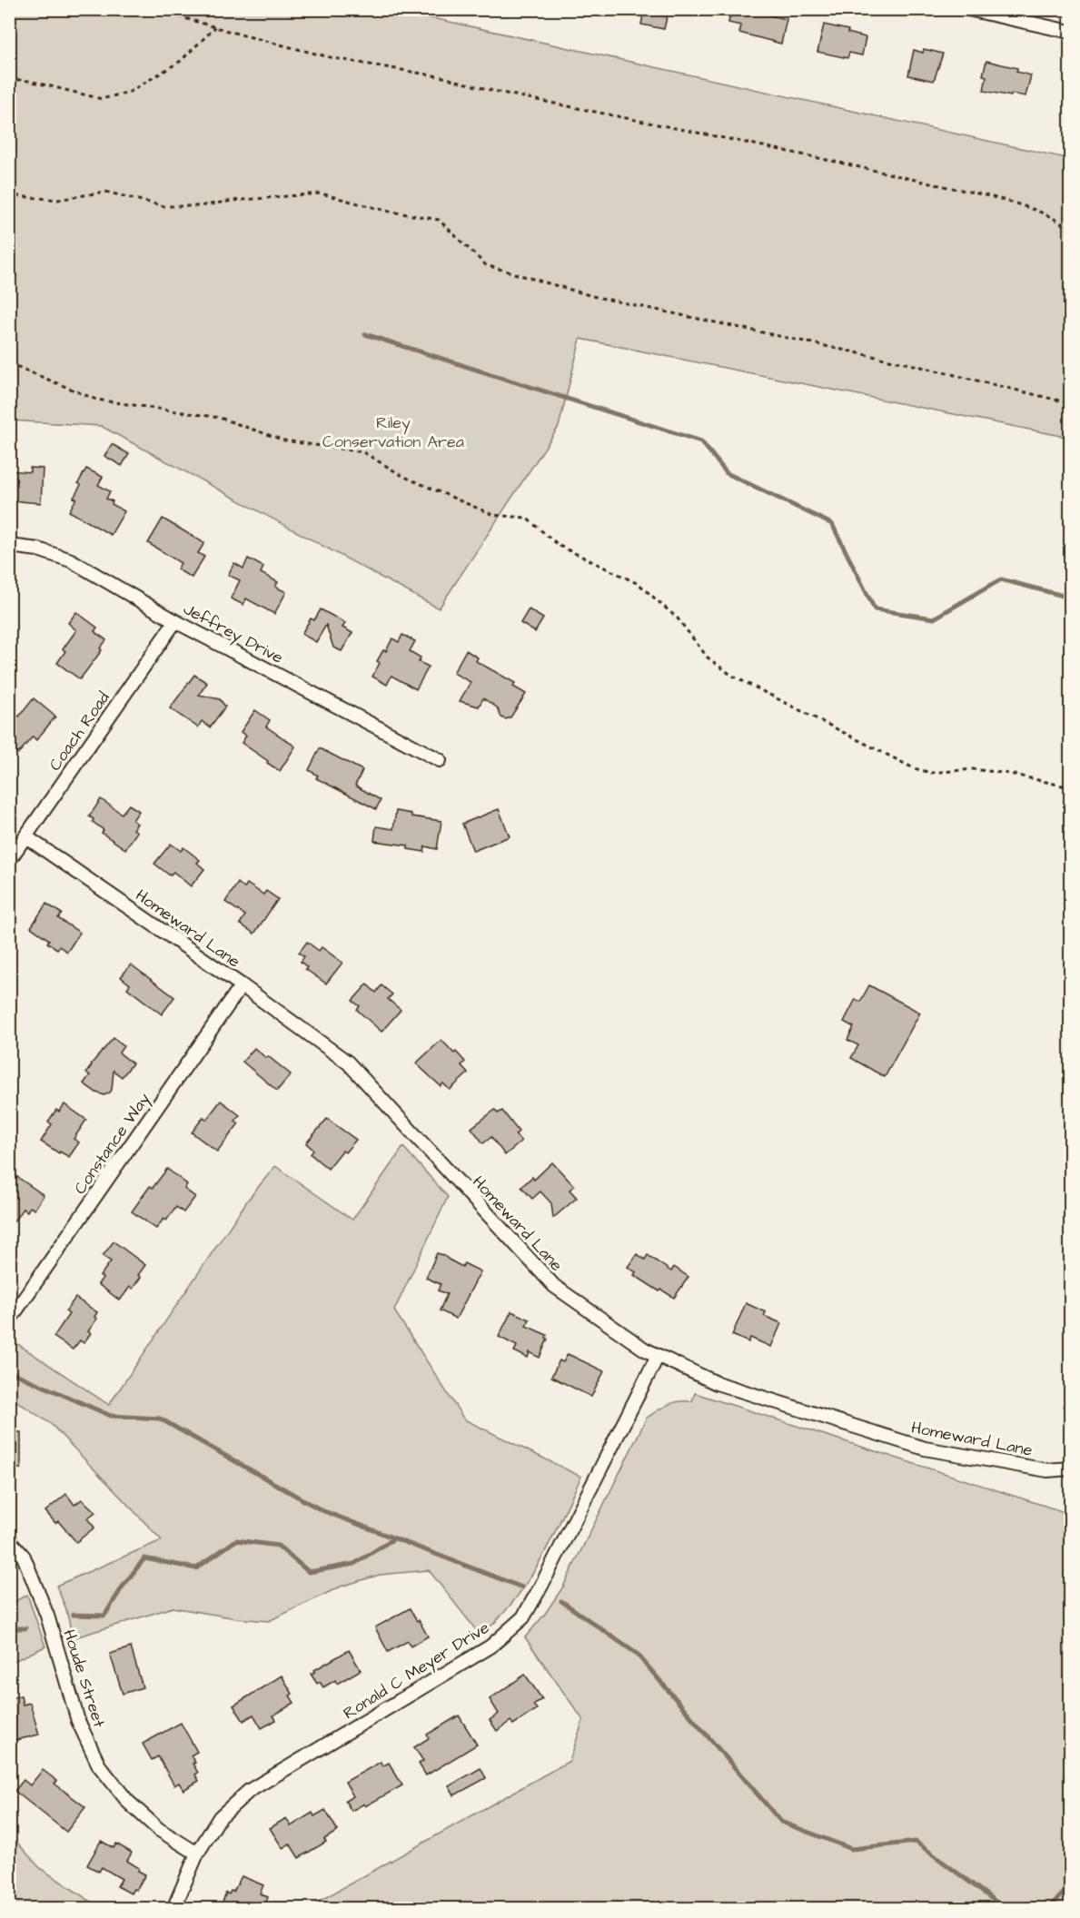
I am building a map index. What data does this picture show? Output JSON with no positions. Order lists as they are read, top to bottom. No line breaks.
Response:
{"streets":{"street":["Jeffrey Drive","Coach Road","Homeward Lane","Constance Way","Ronald C Meyer Drive","Houde Street"]},"crossings":[["Jeffrey Drive","Coach Road"],["Coach Road","Homeward Lane"],["Homeward Lane","Constance Way"],["Homeward Lane","Ronald C Meyer Drive"],["Ronald C Meyer Drive","Houde Street"]],"parks":["Riley Conservation Area"]}
